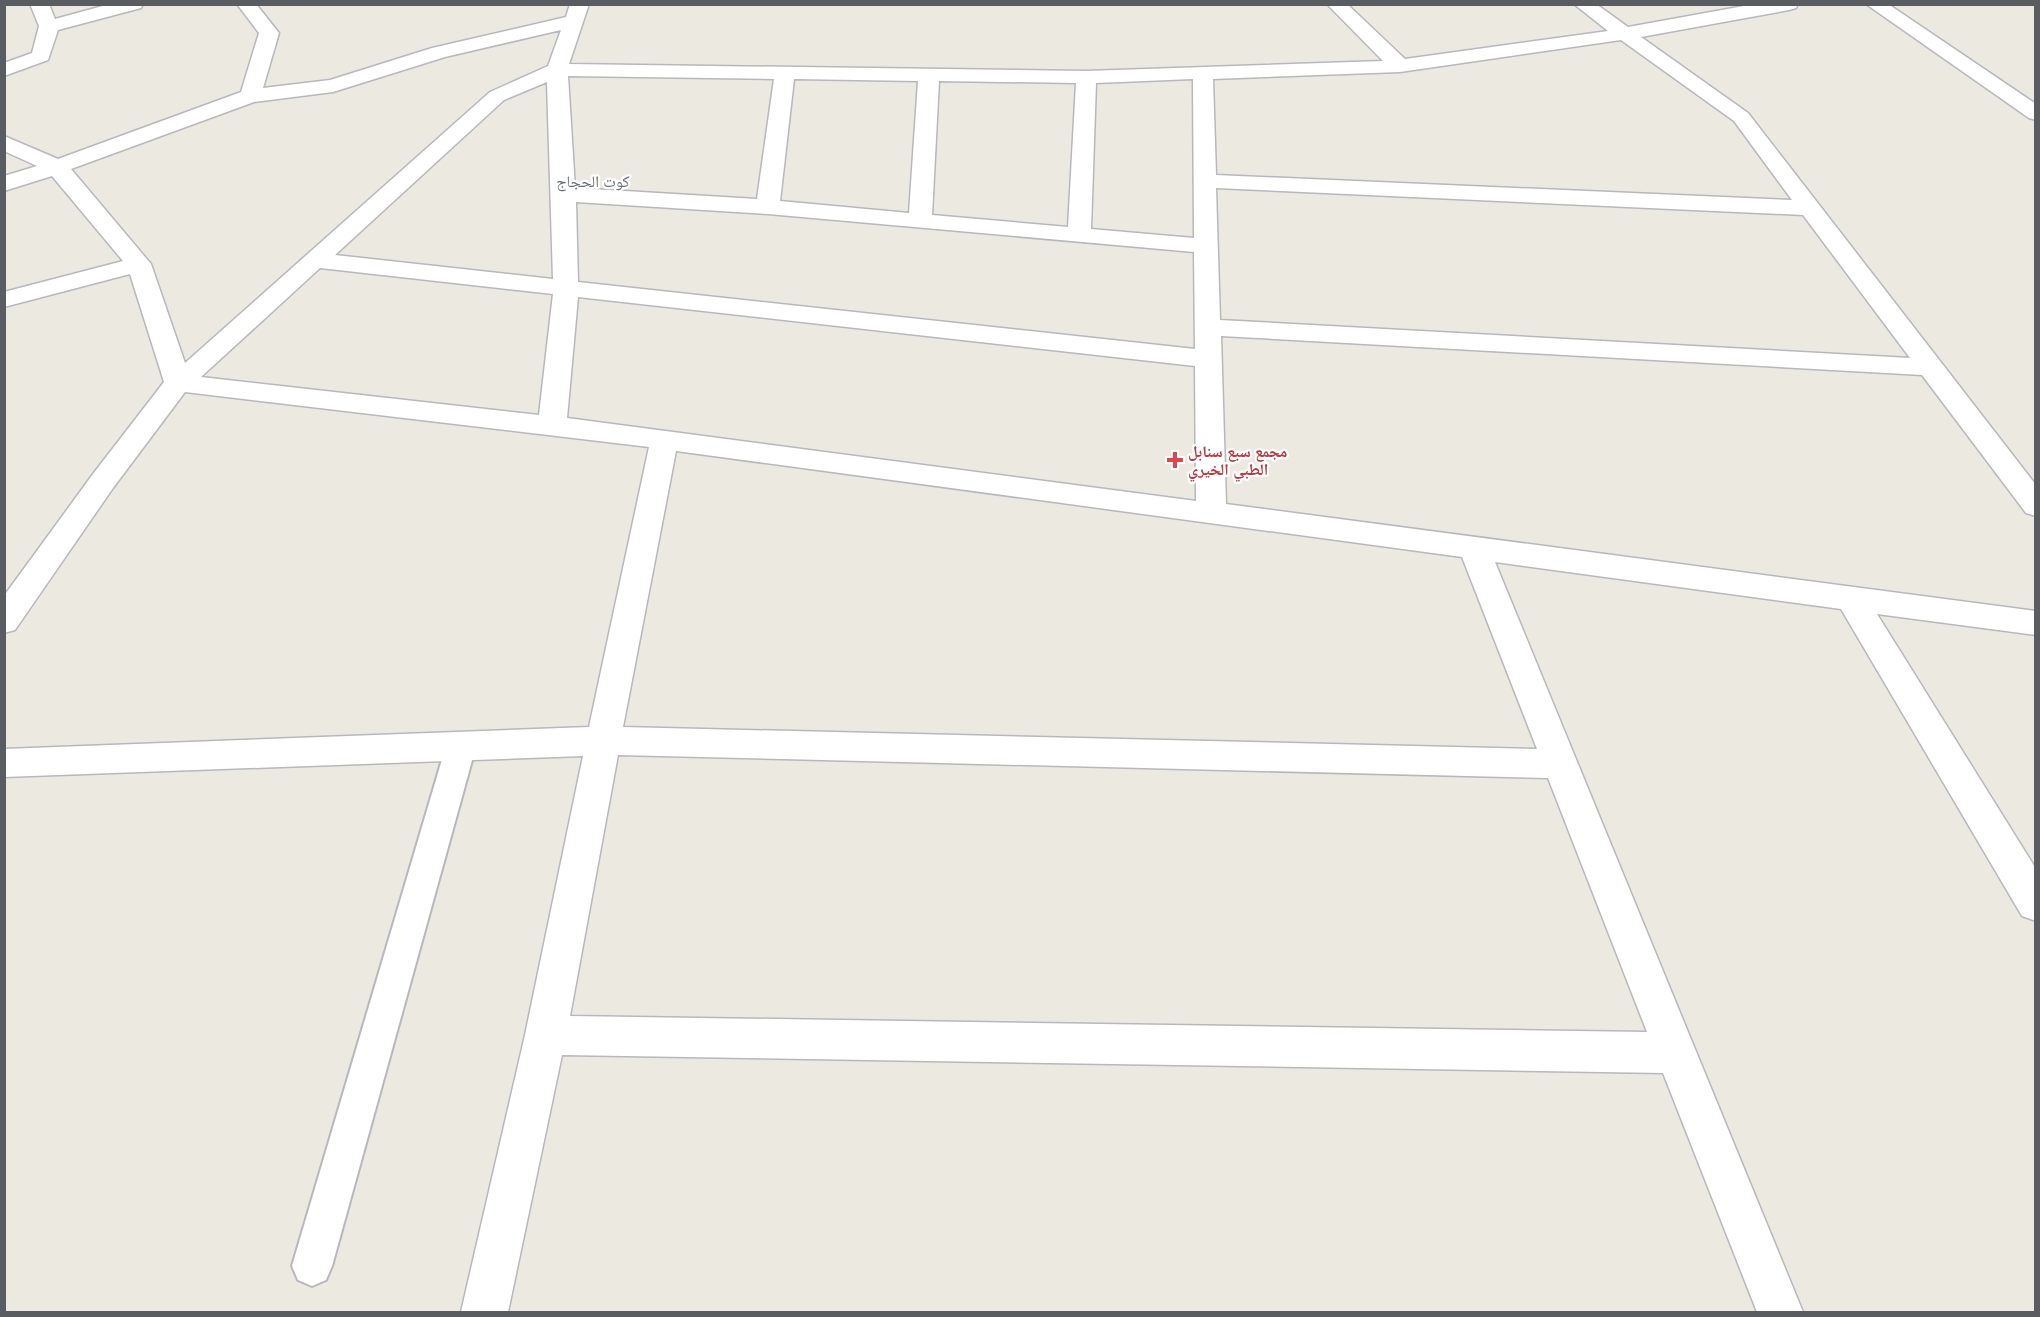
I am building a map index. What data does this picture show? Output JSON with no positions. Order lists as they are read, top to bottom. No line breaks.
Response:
{"districts":["كوت الحجاج"],"places":{"health":["مجمع سبع سنابل الطبي الخيري"]}}
